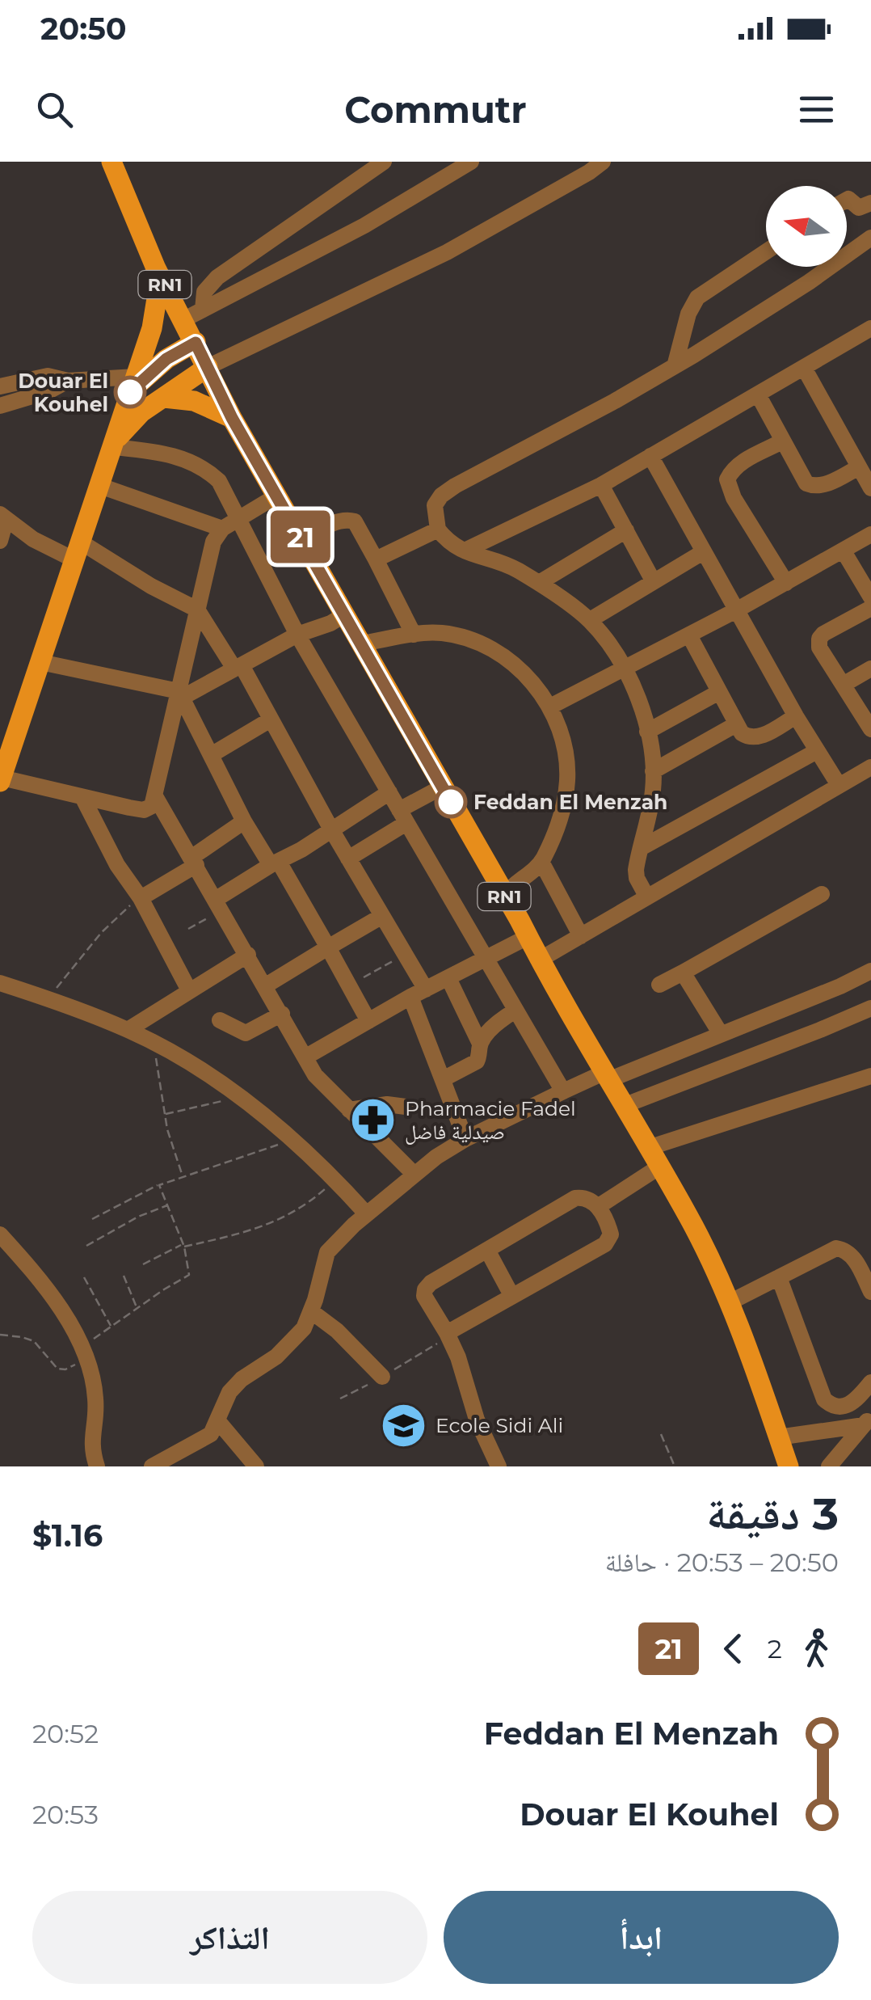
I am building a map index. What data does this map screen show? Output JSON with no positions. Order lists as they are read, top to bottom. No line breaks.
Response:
{"streets":{"main road":["RN1"]},"places":{"other":["Douar El Kouhel","Feddan El Menzah"],"pharmacy":["Pharmacie Fadel صيدلية فاضل"],"school or university":["Ecole Sidi Ali"]},"lines":["bus line 21"],"north":"left","page":{"status":"20:50","header":"Commutr","on_map":"21","heading":["3 دقيقة","20:50 – 20:53 · حافلة","$1.16"],"legs":["2","21"],"list":[{"name":"Feddan El Menzah","value":"20:52"},{"name":"Douar El Kouhel","value":"20:53"}],"buttons":["ابدأ","التذاكر"]}}
